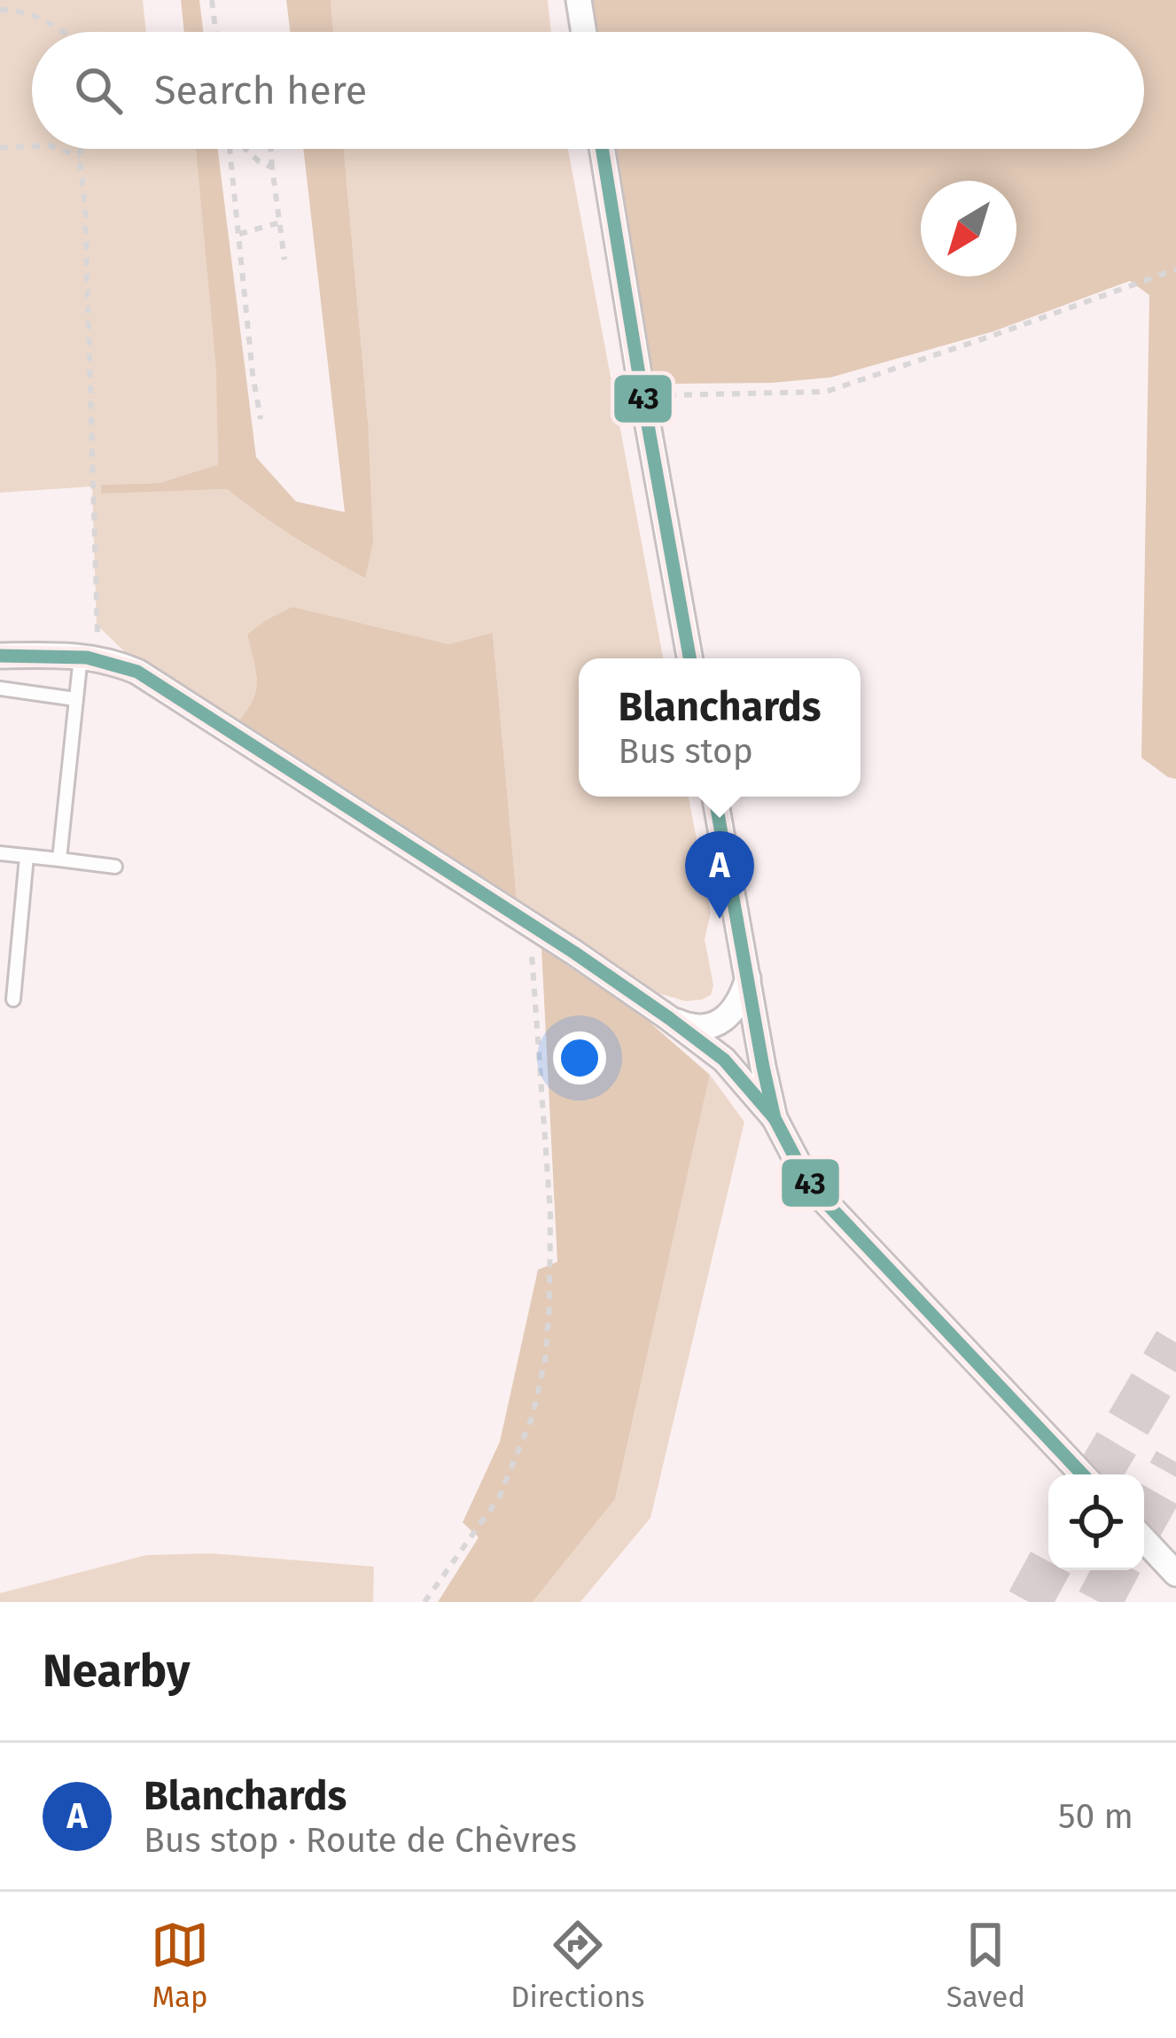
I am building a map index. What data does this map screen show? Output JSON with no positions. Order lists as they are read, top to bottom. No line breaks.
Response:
{"lines":["transit line 43"],"north":"bottom left","page":{"search":"Search here","popup":["Blanchards","Bus stop"],"pins":"A","heading":"Nearby","list":[{"mark":"A","name":"Blanchards","note":"Bus stop · Route de Chèvres","value":"50 m"}],"nav":["Map","Directions","Saved"]}}
